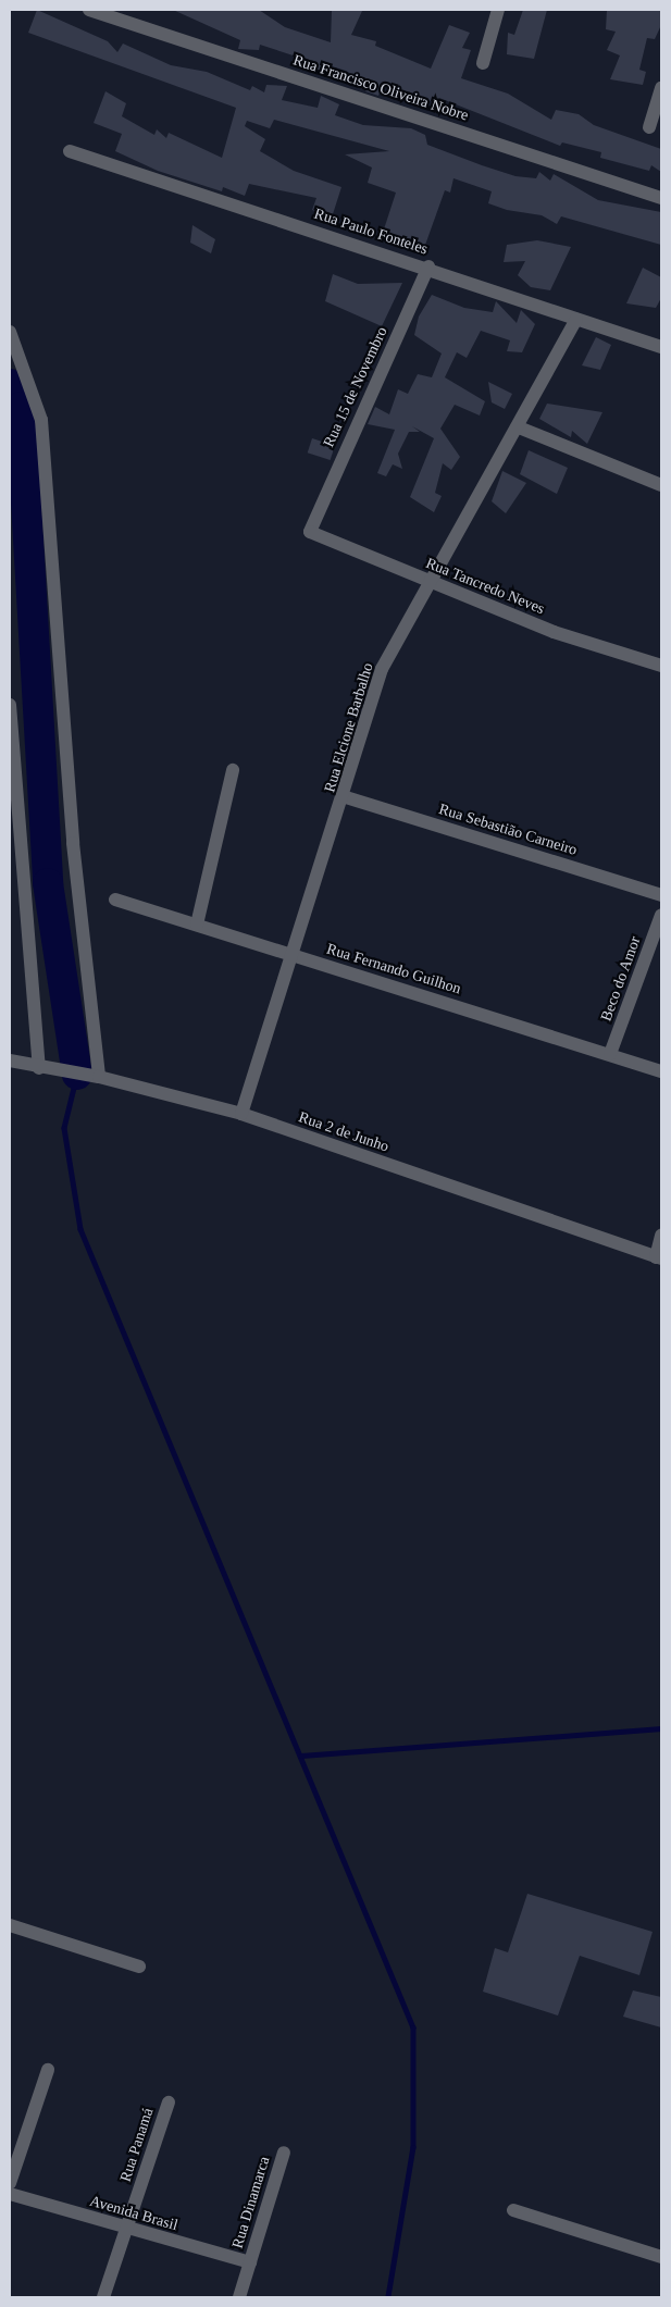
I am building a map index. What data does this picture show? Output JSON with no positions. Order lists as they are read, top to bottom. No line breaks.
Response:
{"streets":{"street":["Rua Francisco Oliveira Nobre","Rua Paulo Fonteles","Rua 15 de Novembro","Rua Tancredo Neves","Rua Elcione Barbalho","Rua Sebastião Carneiro","Rua Fernando Guilhon","Beco do Amor","Rua 2 de Junho","Rua Panamá","Rua Dinamarca","Avenida Brasil"]},"crossings":[["Rua Paulo Fonteles","Rua 15 de Novembro"],["Rua Paulo Fonteles","Rua Elcione Barbalho"],["Rua 15 de Novembro","Rua Tancredo Neves"],["Rua Tancredo Neves","Rua Elcione Barbalho"],["Rua Elcione Barbalho","Rua Sebastião Carneiro"],["Rua Elcione Barbalho","Rua Fernando Guilhon"],["Rua Elcione Barbalho","Rua 2 de Junho"],["Rua Fernando Guilhon","Beco do Amor"],["Rua Panamá","Avenida Brasil"],["Rua Dinamarca","Avenida Brasil"]]}
